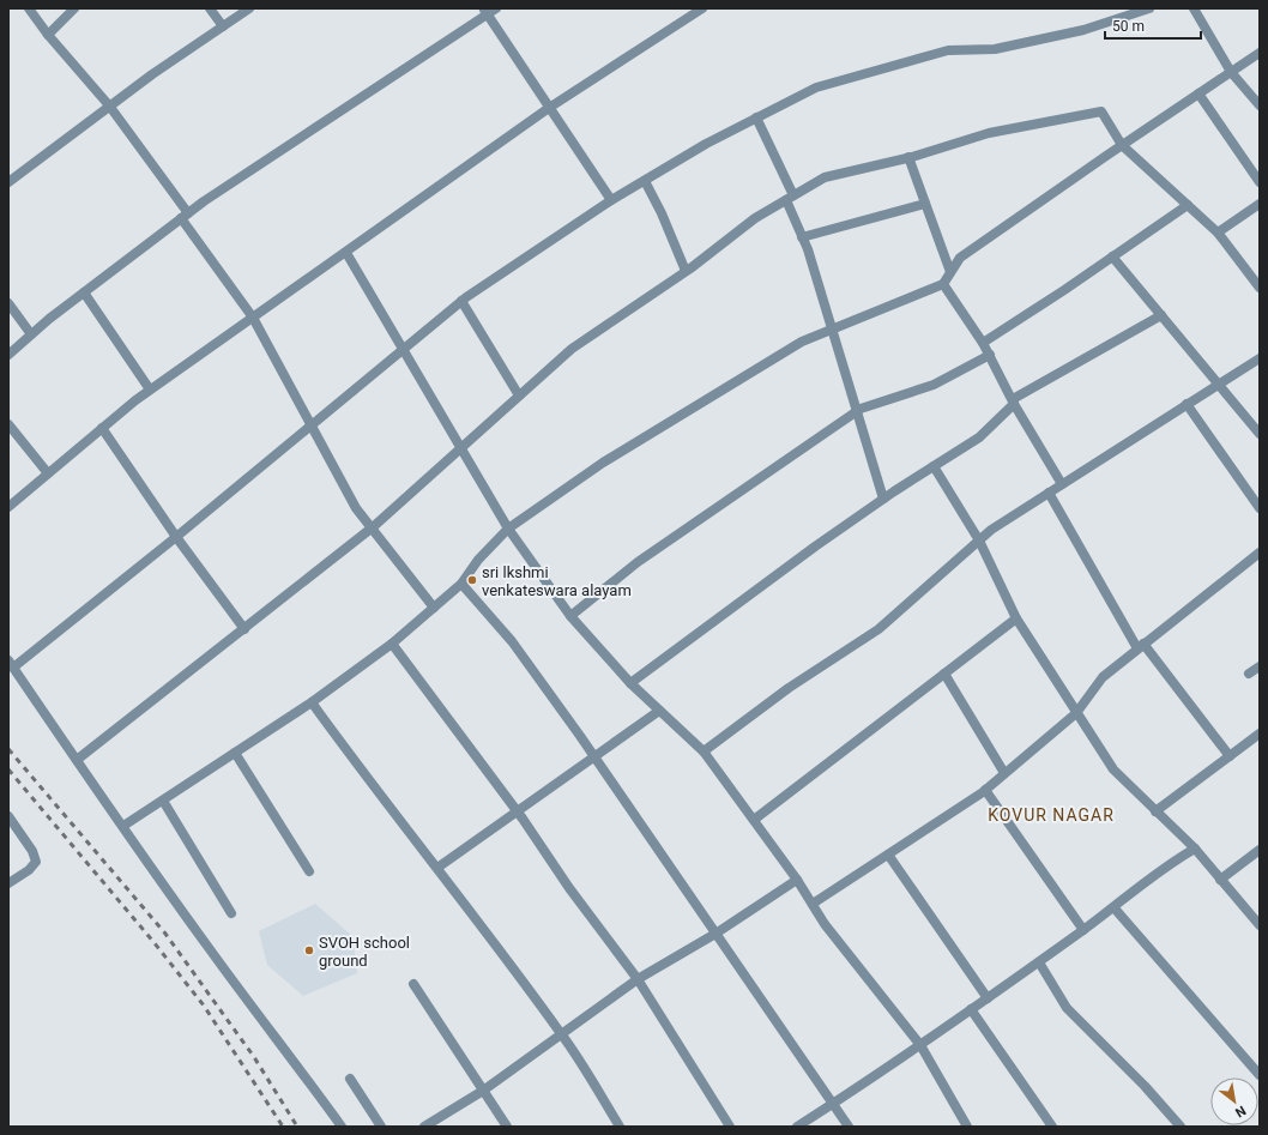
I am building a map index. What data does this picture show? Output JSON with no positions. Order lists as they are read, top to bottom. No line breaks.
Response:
{"districts":["KOVUR NAGAR"],"places":["sri lkshmi venkateswara alayam","SVOH school ground"],"scale_bar":"50 m","north":"bottom right"}
